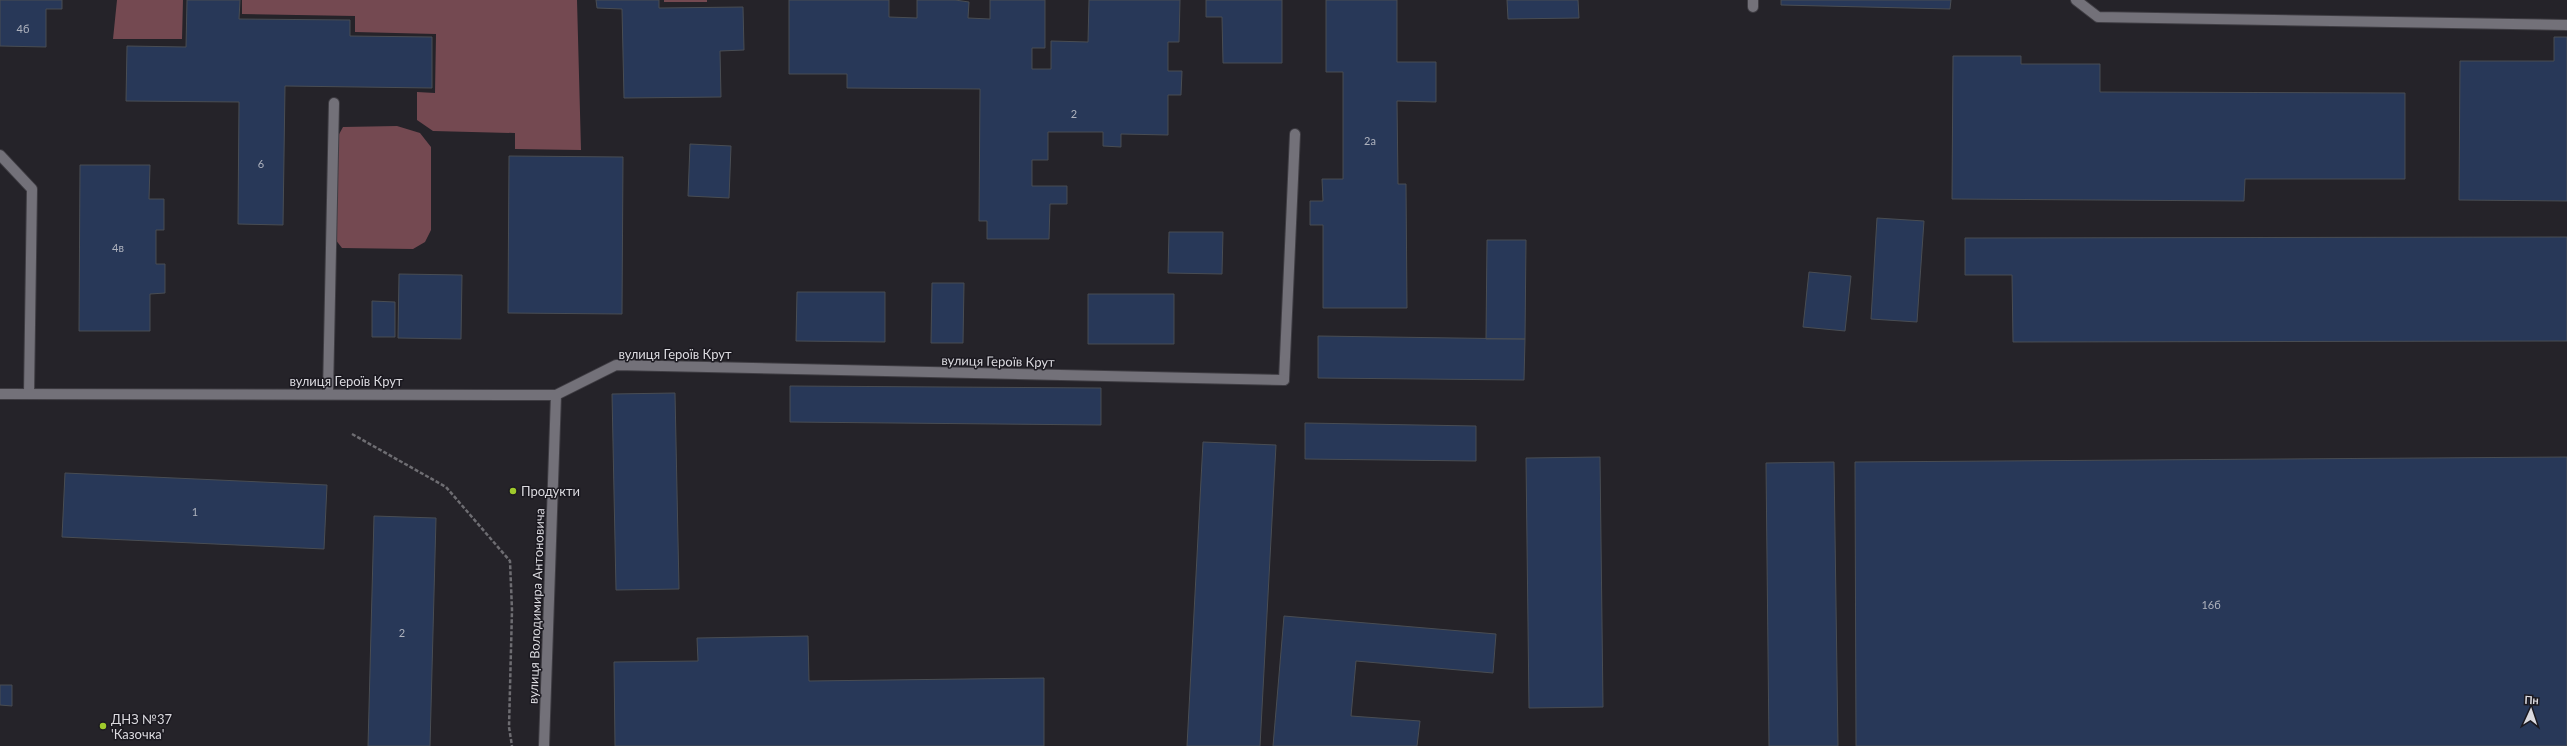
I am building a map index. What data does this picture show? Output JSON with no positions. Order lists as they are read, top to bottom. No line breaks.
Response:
{"streets":{"street":["вулиця Героїв Крут","вулиця Володимира Антоновича"]},"crossings":[["вулиця Героїв Крут","вулиця Володимира Антоновича"]],"places":["Продукти","ДНЗ №37 'Казочка'"],"house_numbers":["4б","2","2а","6","4в","1","16б","2"],"north":"top"}
